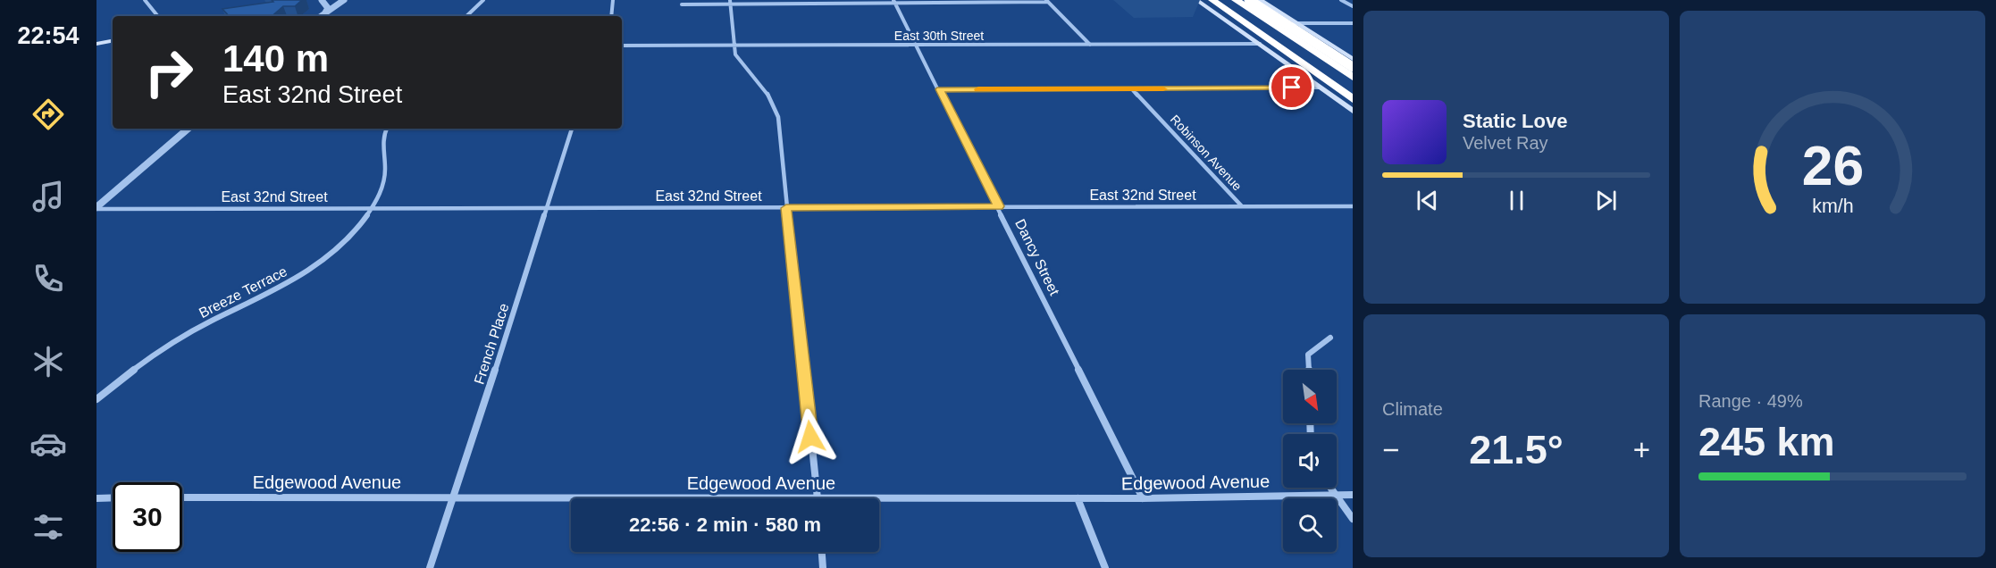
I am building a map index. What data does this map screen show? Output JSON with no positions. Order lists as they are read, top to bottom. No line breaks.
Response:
{"streets":{"street":["East 30th Street","Robinson Avenue","East 32nd Street","Dancy Street","Breeze Terrace","French Place","Edgewood Avenue"]},"crossings":[["East 30th Street","Dancy Street"],["Robinson Avenue","East 32nd Street"],["East 32nd Street","Dancy Street"],["East 32nd Street","Breeze Terrace"],["East 32nd Street","French Place"],["Dancy Street","Edgewood Avenue"],["French Place","Edgewood Avenue"]],"north":"bottom right","page":{"tabs":"22:54","turn":["140 m","East 32nd Street"],"song":["Static Love","Velvet Ray"],"tile":["Climate",["Range · 49%","245 km"]],"heat":["−","21.5°","+"],"limit":"30","trip":"22:56 · 2 min · 580 m","gauge":["26","km/h"]}}
